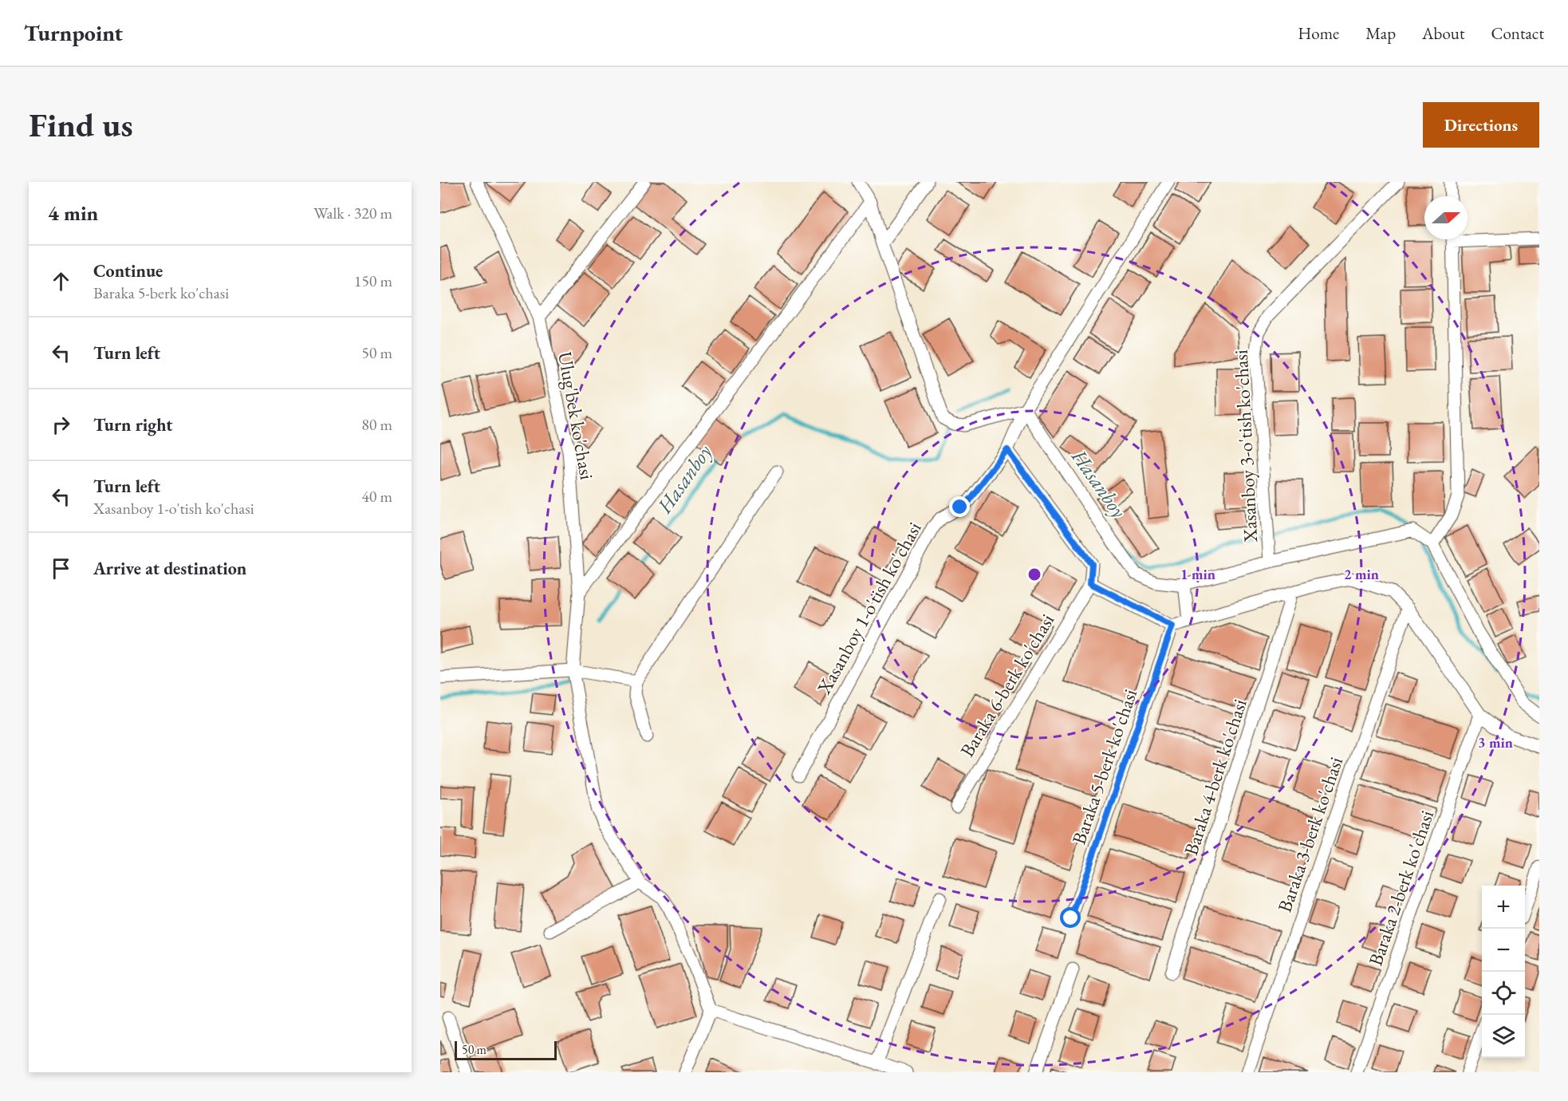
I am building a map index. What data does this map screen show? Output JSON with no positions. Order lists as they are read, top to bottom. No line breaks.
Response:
{"streets":{"street":["Ulug'bek ko'chasi","Xasanboy 3-o'tish ko'chasi","Xasanboy 1-o'tish ko'chasi","Baraka 6-berk ko'chasi","Baraka 5-berk ko'chasi","Baraka 4-berk ko'chasi","Baraka 3-berk ko'chasi","Baraka 2-berk ko'chasi"]},"water":["Hasanboy"],"scale_bar":"50 m","north":"right","page":{"header":"Turnpoint","nav":["Home","Map","About","Contact"],"buttons":"Directions","title":"Find us","heading":["4 min","Walk · 320 m"],"list":[["Continue","Baraka 5-berk ko'chasi","150 m"],["Turn left","50 m"],["Turn right","80 m"],["Turn left","Xasanboy 1-o'tish ko'chasi","40 m"],"Arrive at destination"],"map_buttons":["+","−"],"scale":"50 m"},"rings":["1 min","2 min","3 min"]}
